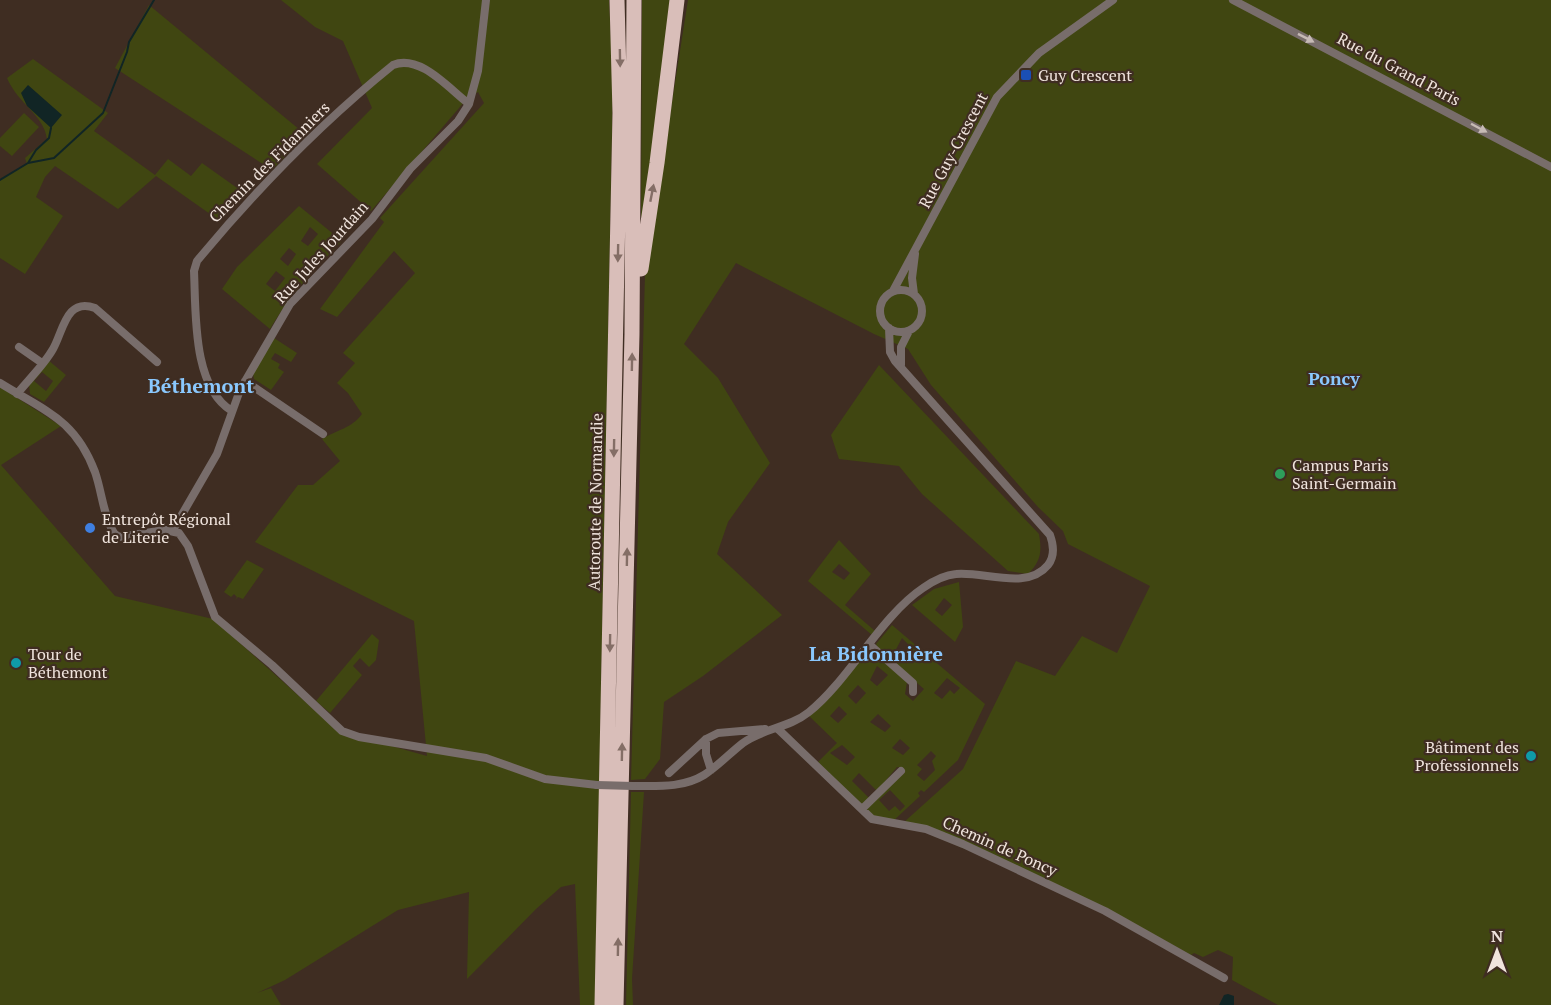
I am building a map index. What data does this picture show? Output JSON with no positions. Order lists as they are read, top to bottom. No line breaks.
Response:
{"streets":{"highway":["Autoroute de Normandie"],"street":["Rue du Grand Paris","Rue Guy-Crescent","Chemin des Fidanniers","Rue Jules Jourdain","Chemin de Poncy"]},"crossings":[["Chemin des Fidanniers","Rue Jules Jourdain"]],"one_way":["Rue du Grand Paris"],"districts":["Poncy","Béthemont","La Bidonnière"],"places":{"transit":["Guy Crescent"],"other":["Campus Paris Saint-Germain","Entrepôt Régional de Literie","Tour de Béthemont","Bâtiment des Professionnels"]},"north":"top"}
